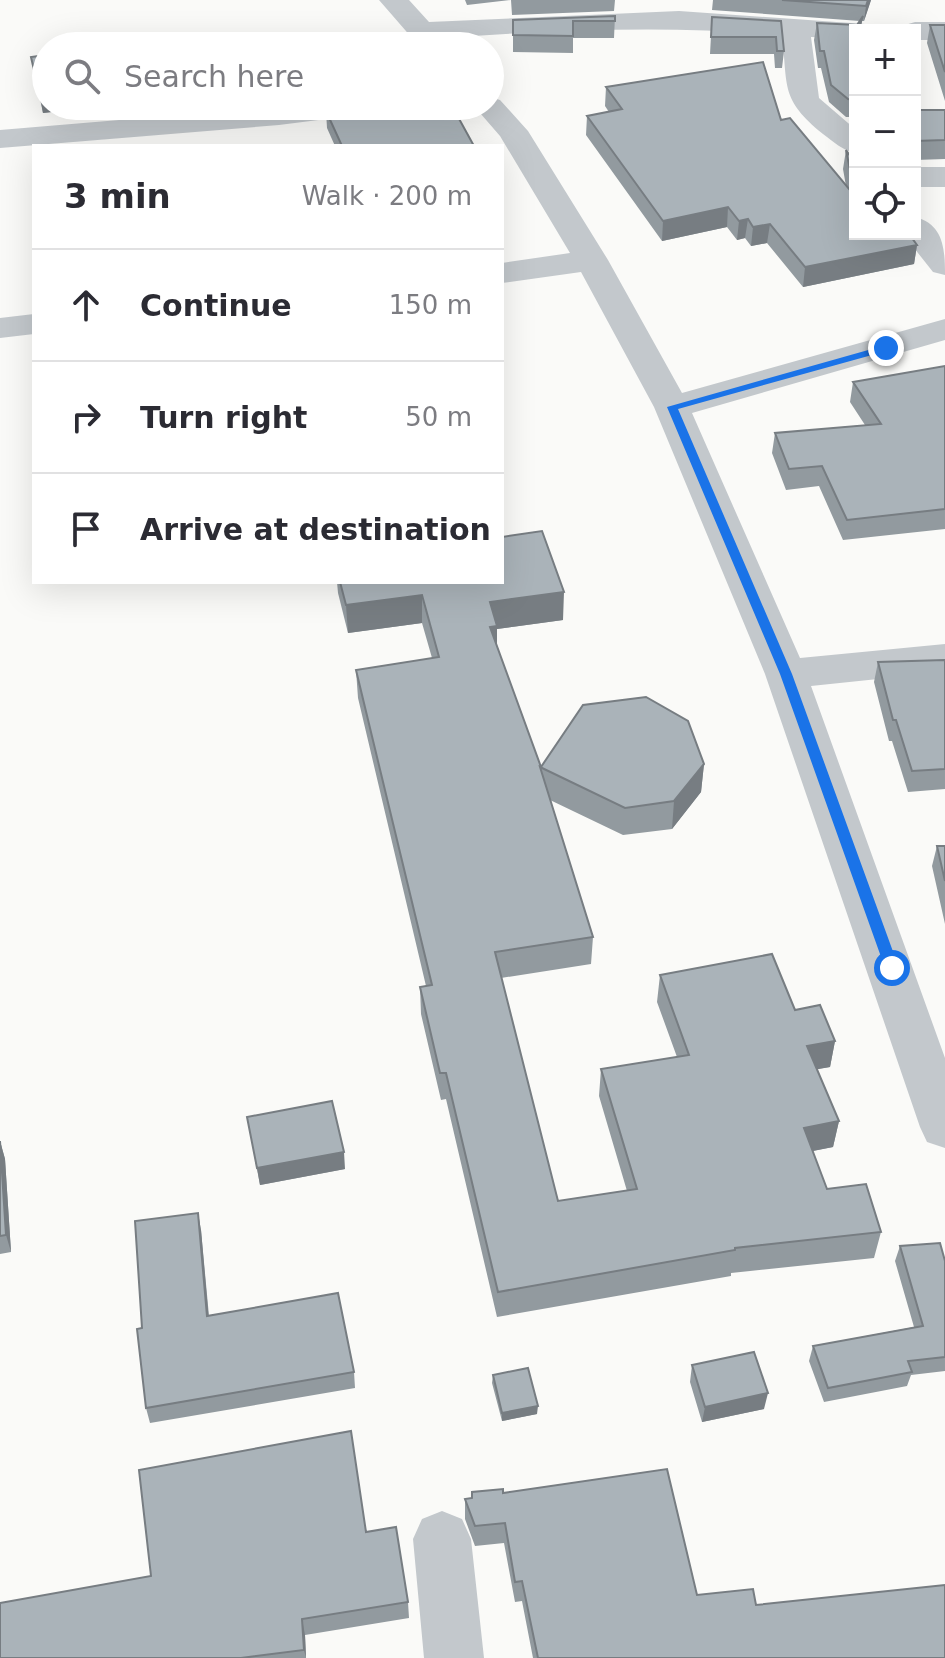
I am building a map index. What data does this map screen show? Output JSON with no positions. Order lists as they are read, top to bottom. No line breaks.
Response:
{"page":{"map_buttons":["+","−"],"search":"Search here","heading":["3 min","Walk · 200 m"],"list":[["Continue","150 m"],["Turn right","50 m"],"Arrive at destination"]}}
